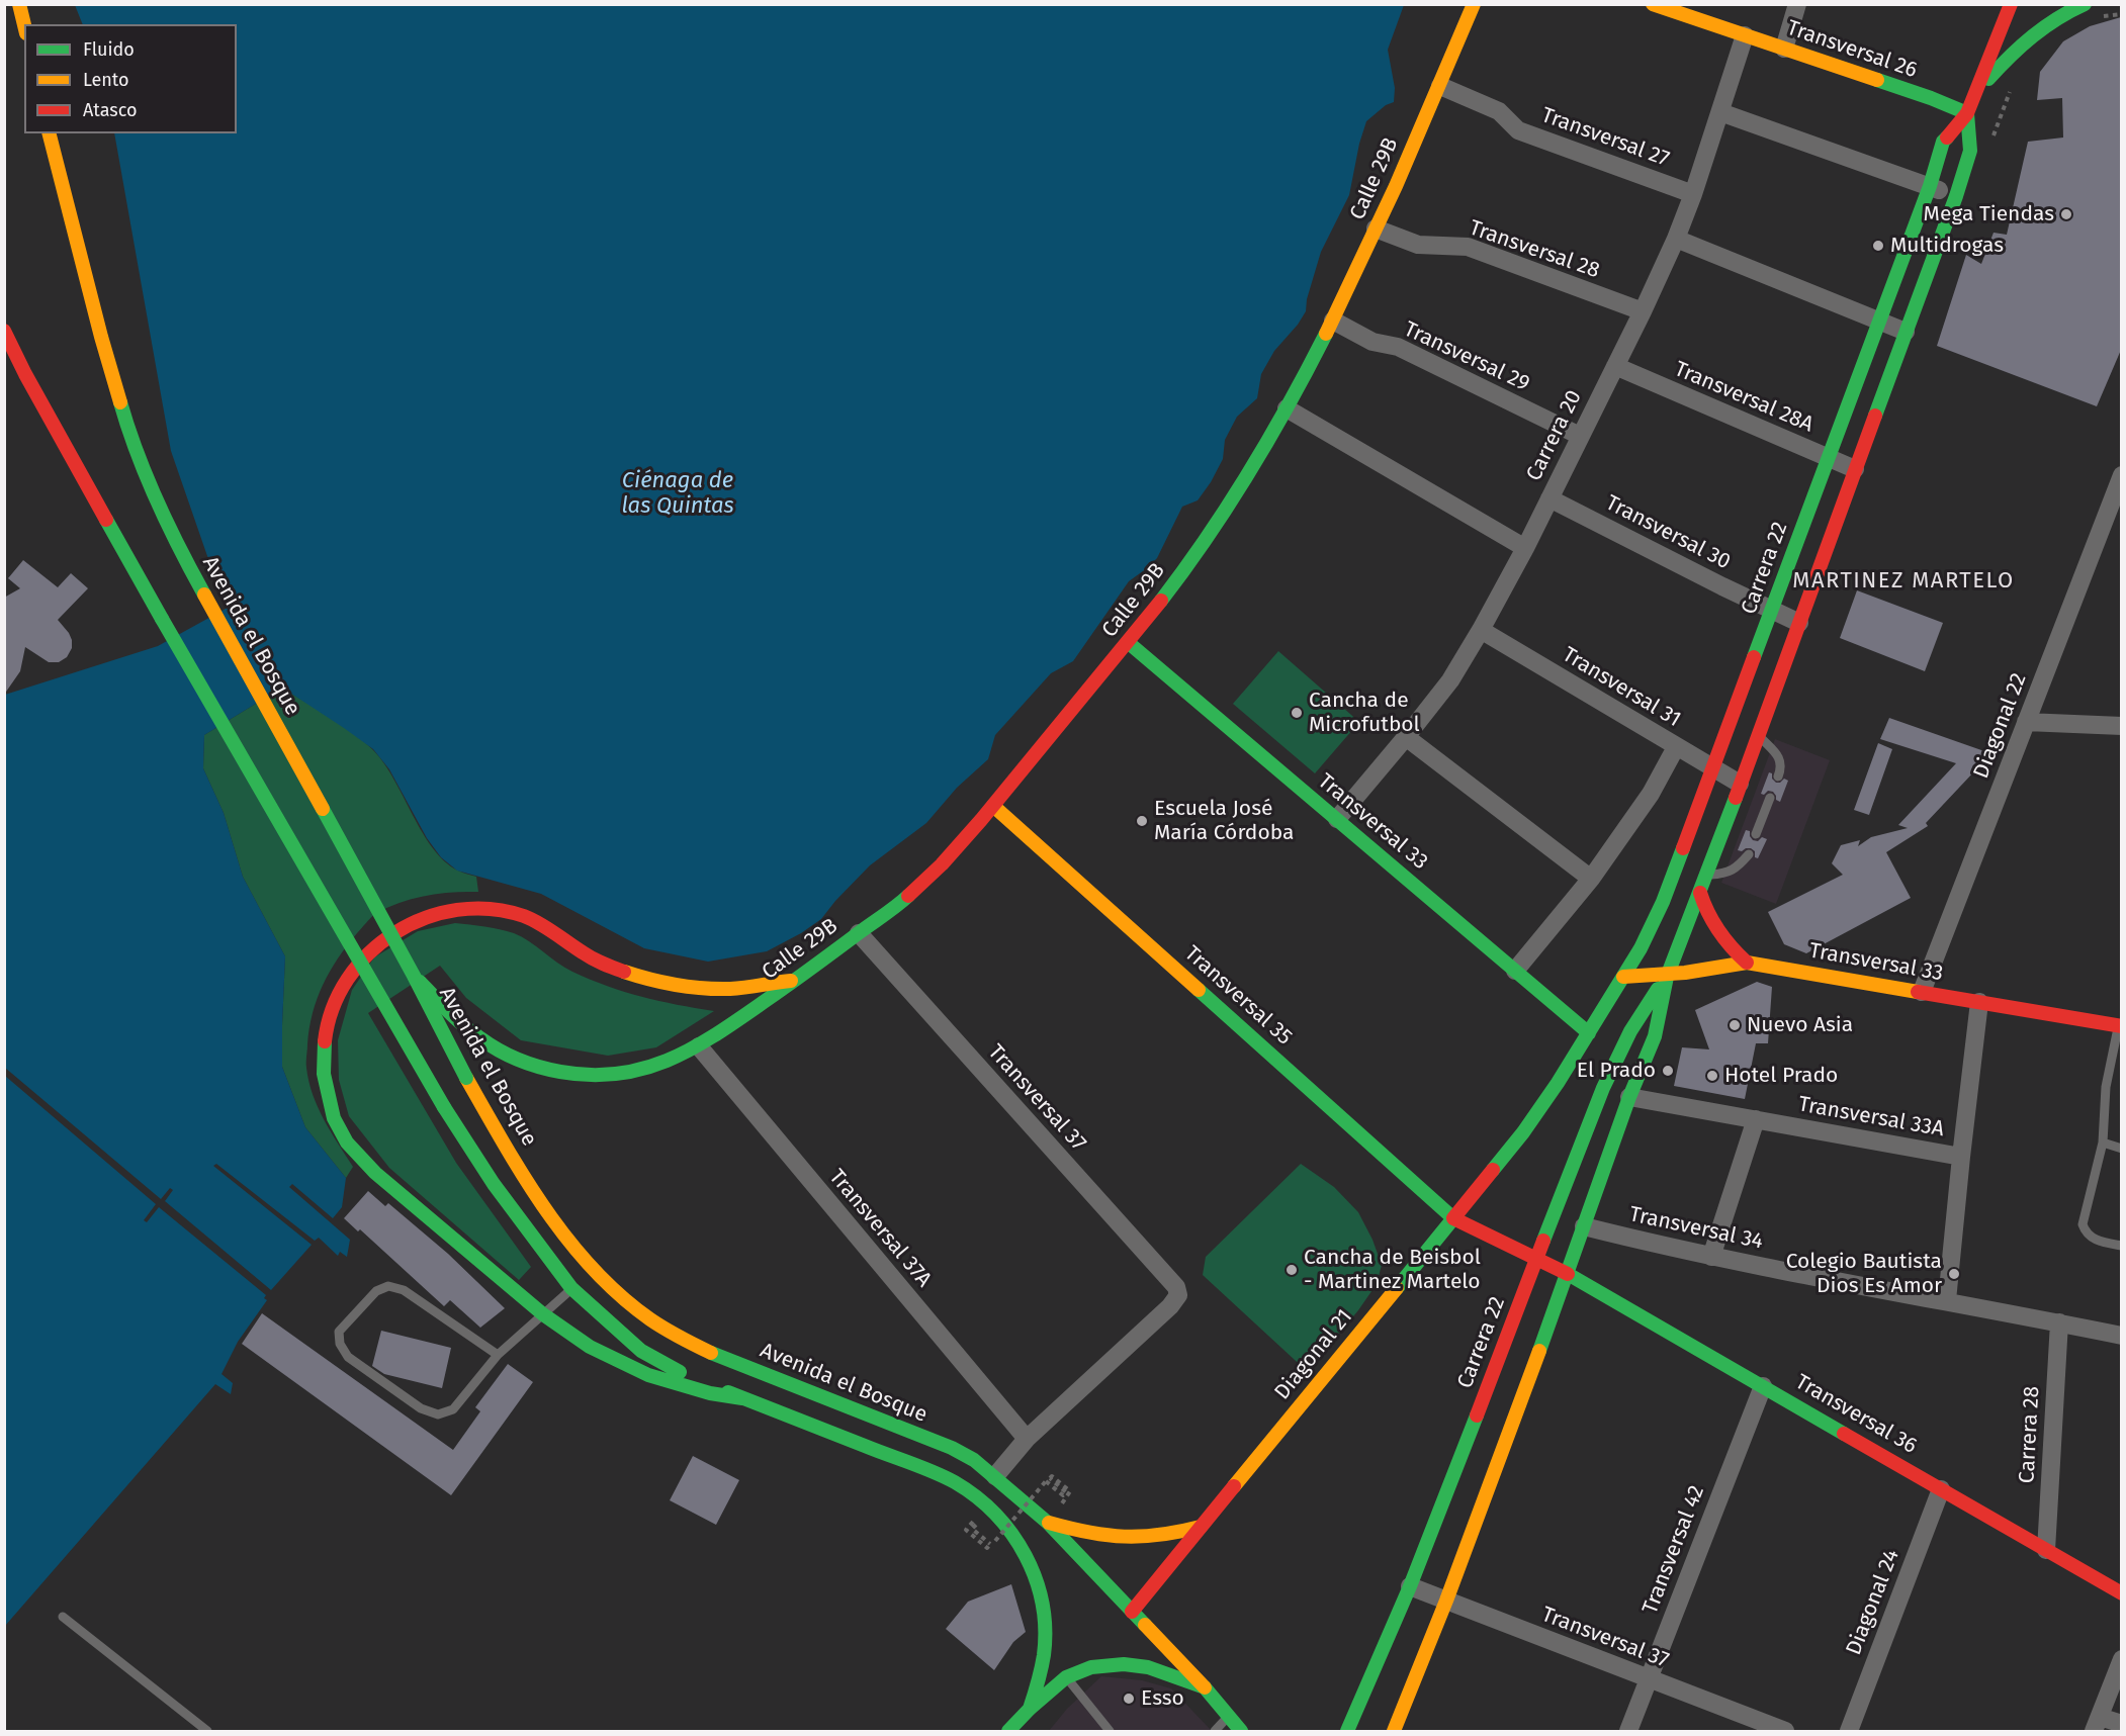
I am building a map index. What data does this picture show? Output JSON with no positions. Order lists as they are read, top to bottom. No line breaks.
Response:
{"streets":{"main road":["Transversal 26","Calle 29B","Carrera 22","Avenida el Bosque","Transversal 33","Transversal 35","Diagonal 21","Transversal 36"],"street":["Transversal 27","Transversal 28","Transversal 29","Transversal 28A","Carrera 20","Transversal 30","Transversal 31","Diagonal 22","Transversal 37","Transversal 33A","Transversal 37A","Transversal 34","Carrera 28","Transversal 42","Diagonal 24"]},"crossings":[["Transversal 26","Carrera 20"],["Transversal 26","Carrera 22"],["Transversal 27","Calle 29B"],["Transversal 27","Carrera 20"],["Calle 29B","Transversal 28"],["Calle 29B","Transversal 29"],["Calle 29B","Avenida el Bosque"],["Calle 29B","Transversal 33"],["Calle 29B","Transversal 35"],["Calle 29B","Transversal 37"],["Calle 29B","Transversal 37A"],["Transversal 28","Carrera 20"],["Transversal 29","Carrera 20"],["Transversal 28A","Carrera 20"],["Transversal 28A","Carrera 22"],["Carrera 20","Transversal 30"],["Carrera 20","Transversal 31"],["Carrera 20","Transversal 33"],["Transversal 30","Carrera 22"],["Carrera 22","Transversal 31"],["Carrera 22","Transversal 33"],["Carrera 22","Transversal 35"],["Carrera 22","Transversal 37"],["Carrera 22","Transversal 33A"],["Carrera 22","Transversal 34"],["Carrera 22","Diagonal 21"],["Carrera 22","Transversal 36"],["Avenida el Bosque","Diagonal 21"],["Diagonal 22","Transversal 33"],["Transversal 33","Diagonal 21"],["Transversal 35","Diagonal 21"],["Transversal 35","Transversal 36"],["Transversal 37","Transversal 37A"],["Transversal 37","Transversal 42"],["Transversal 34","Carrera 28"],["Transversal 36","Carrera 28"],["Transversal 36","Transversal 42"],["Transversal 36","Diagonal 24"]],"districts":["MARTINEZ MARTELO"],"water":["Ciénaga de las Quintas"],"places":["Mega Tiendas","Multidrogas","Cancha de Microfutbol","Escuela José María Córdoba","Nuevo Asia","El Prado","Hotel Prado","Cancha de Beisbol - Martinez Martelo","Colegio Bautista Dios Es Amor","Esso"],"legend":["Fluido","Lento","Atasco"]}
